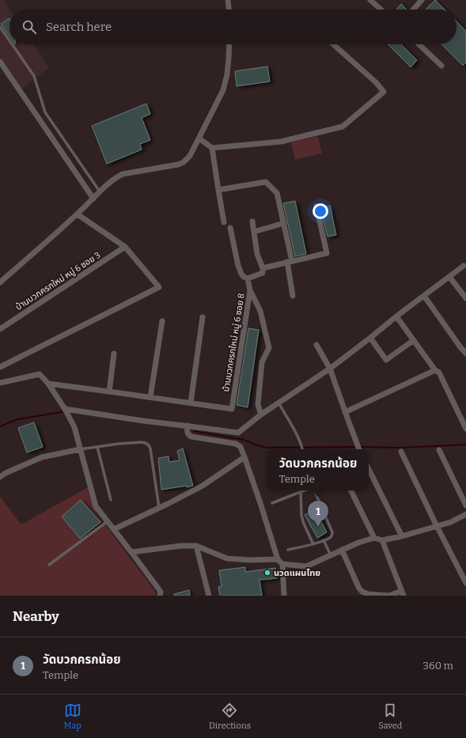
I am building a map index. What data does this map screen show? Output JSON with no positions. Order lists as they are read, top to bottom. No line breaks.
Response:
{"streets":{"street":["บ้านบวกครกใหม่ หมู่ 6 ซอย 3","บ้านบวกครกใหม่ หมู่ 6 ซอย 8"]},"places":["นวดแผนไทย"],"page":{"search":"Search here","popup":["วัดบวกครกน้อย","Temple"],"pins":"1","heading":"Nearby","list":[{"mark":"1","name":"วัดบวกครกน้อย","note":"Temple","value":"360 m"}],"nav":["Map","Directions","Saved"]}}
